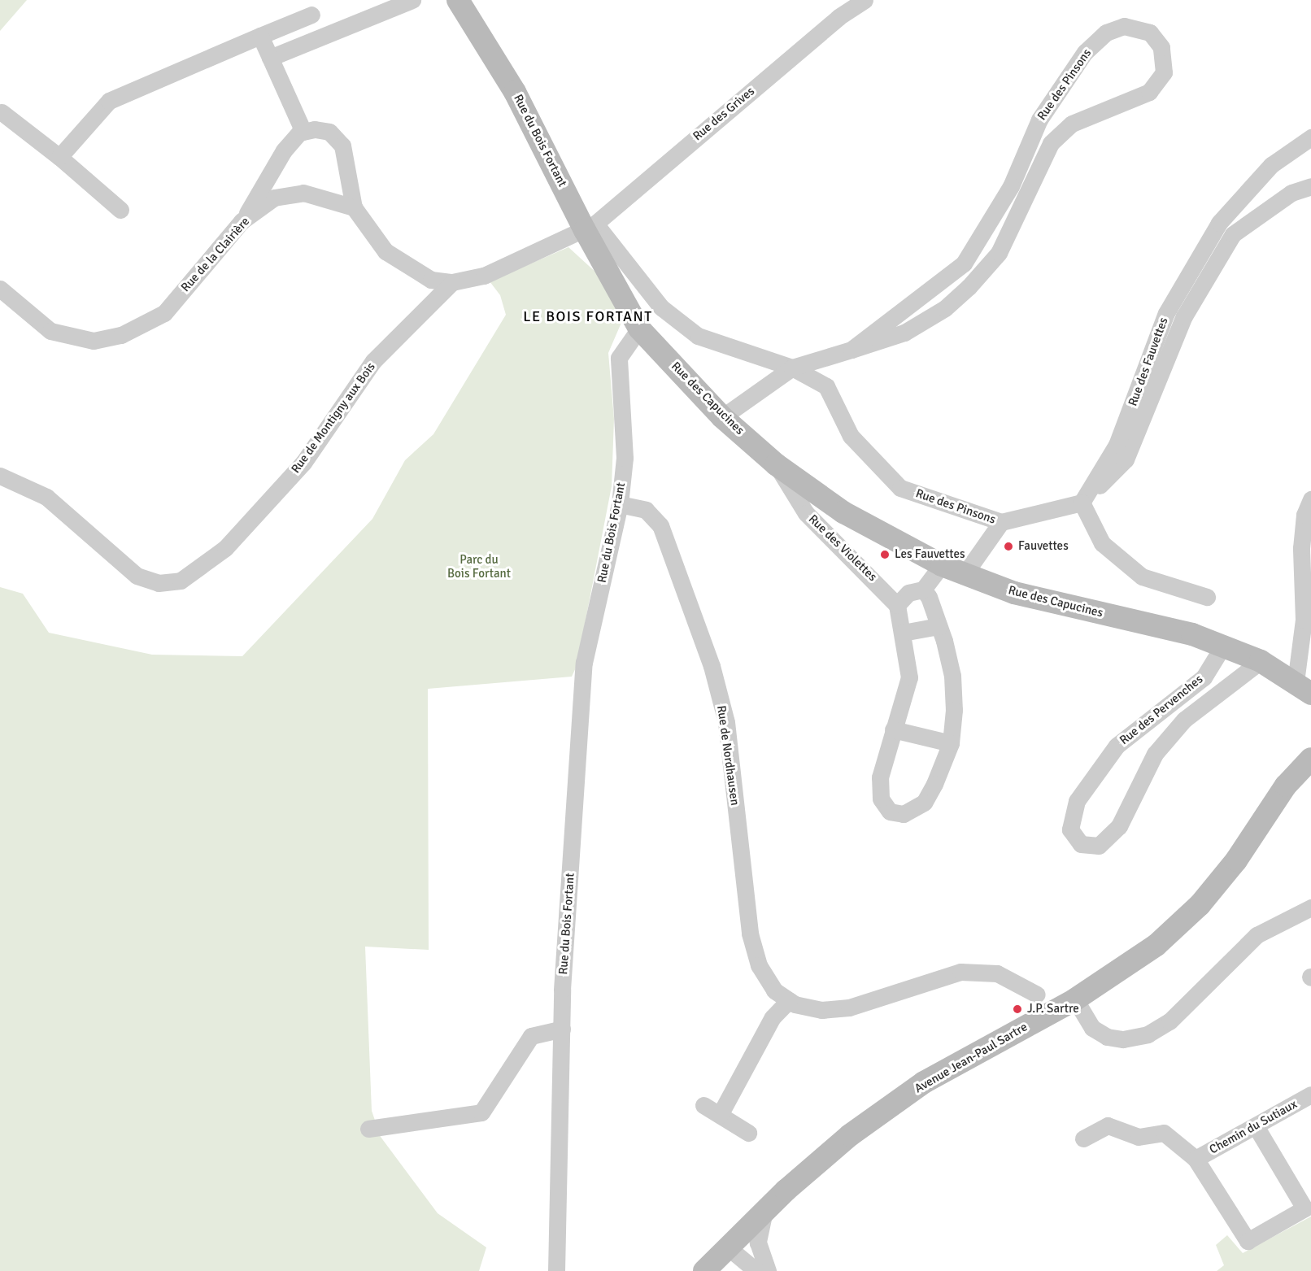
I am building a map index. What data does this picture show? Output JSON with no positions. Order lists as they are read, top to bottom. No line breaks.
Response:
{"streets":{"street":["Rue des Pinsons","Rue des Grives","Rue du Bois Fortant","Rue de la Clairière","Rue des Fauvettes","Rue des Capucines","Rue de Montigny aux Bois","Rue des Violettes","Rue des Pervenches","Rue de Nordhausen","Avenue Jean-Paul Sartre","Chemin du Sutiaux"]},"crossings":[["Rue des Pinsons","Rue des Grives"],["Rue des Pinsons","Rue du Bois Fortant"],["Rue des Pinsons","Rue des Capucines"],["Rue des Grives","Rue du Bois Fortant"],["Rue du Bois Fortant","Rue des Capucines"],["Rue du Bois Fortant","Rue de Nordhausen"],["Rue des Capucines","Rue des Violettes"],["Rue des Capucines","Rue des Pervenches"]],"districts":["LE BOIS FORTANT"],"parks":["Parc du Bois Fortant"],"places":["Fauvettes","Les Fauvettes","J.P. Sartre"]}
